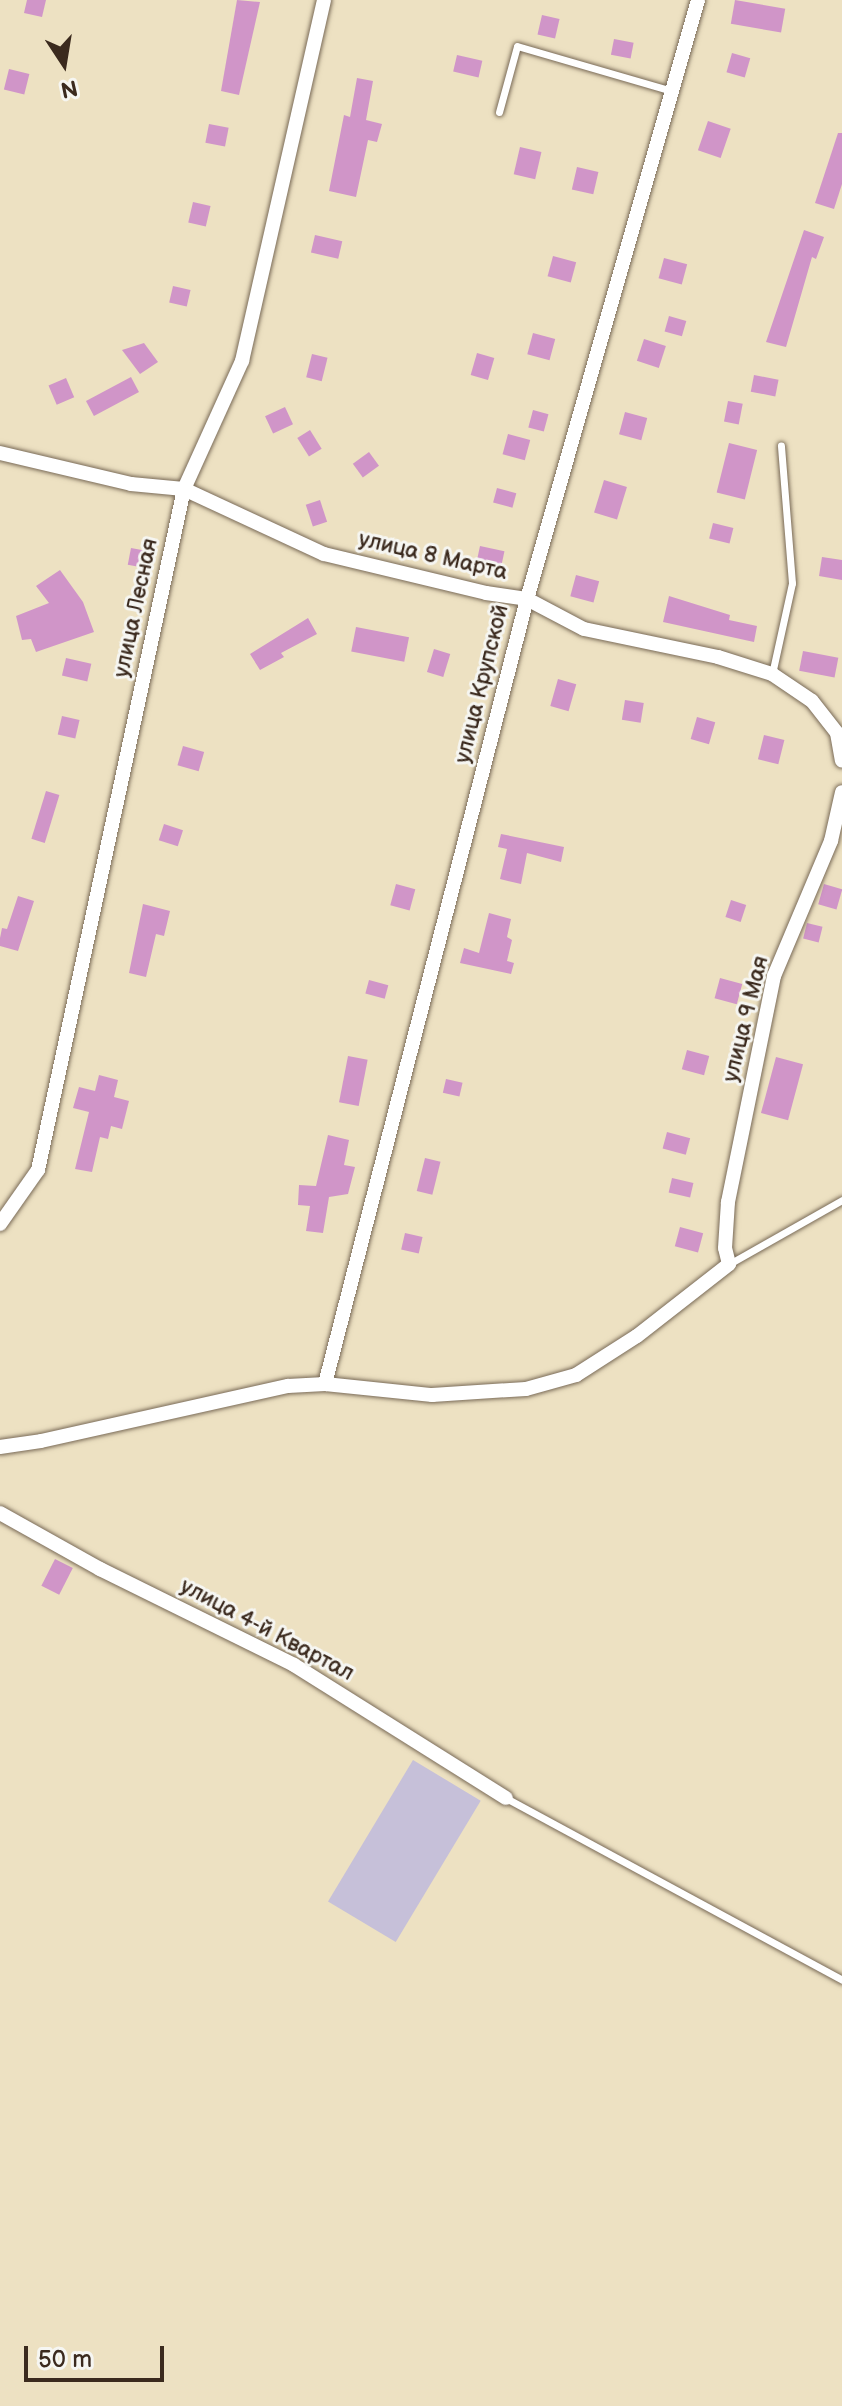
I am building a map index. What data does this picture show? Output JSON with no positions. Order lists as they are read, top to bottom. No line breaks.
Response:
{"streets":{"street":["улица 8 Марта","улица Лесная","улица Крупской","улица 9 Мая","улица 4-й Квартал"]},"crossings":[["улица 8 Марта","улица Лесная"],["улица 8 Марта","улица Крупской"]],"scale_bar":"50 m","north":"bottom"}
